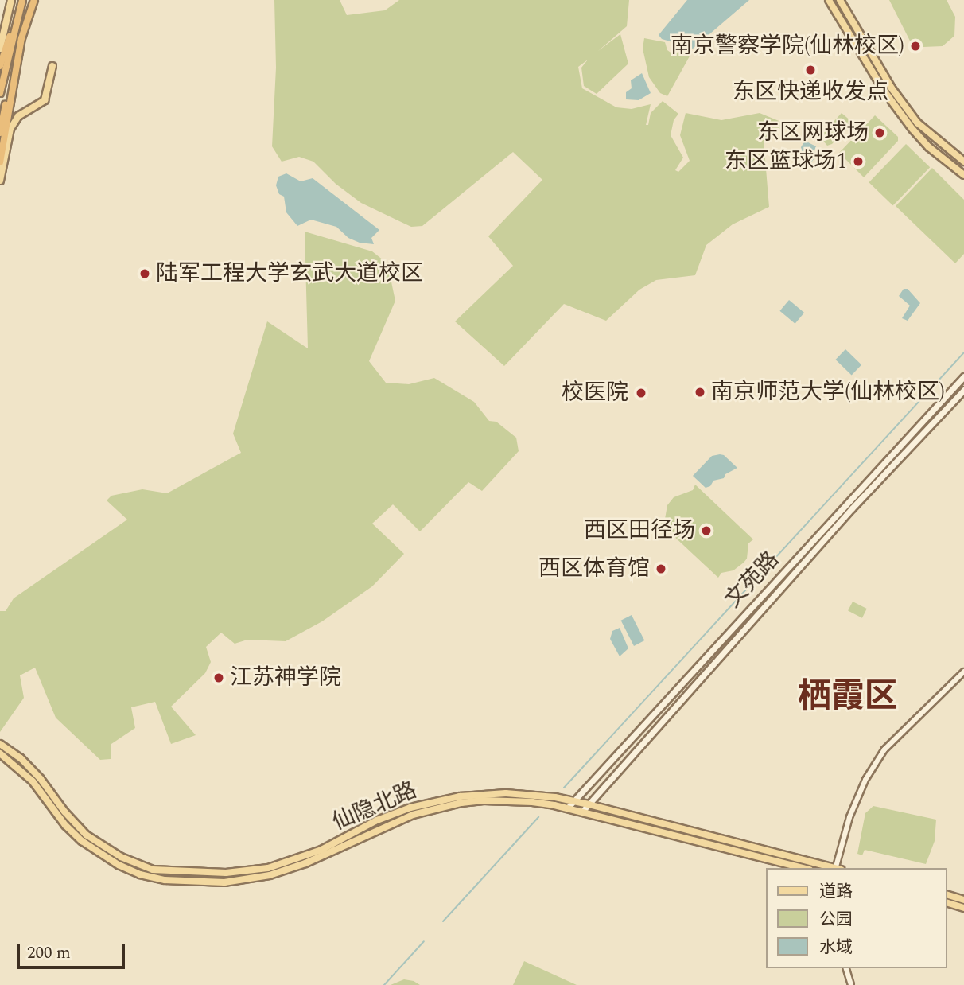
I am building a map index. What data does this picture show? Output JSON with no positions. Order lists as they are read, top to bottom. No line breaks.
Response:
{"streets":{"main road":["文苑路","仙隐北路"]},"crossings":[["文苑路","仙隐北路"]],"districts":["栖霞区"],"places":["南京警察学院(仙林校区)","东区快递收发点","东区网球场","东区篮球场1","陆军工程大学玄武大道校区","南京师范大学(仙林校区)","校医院","西区田径场","西区体育馆","江苏神学院"],"legend":["道路","公园","水域"],"scale_bar":"200 m"}
